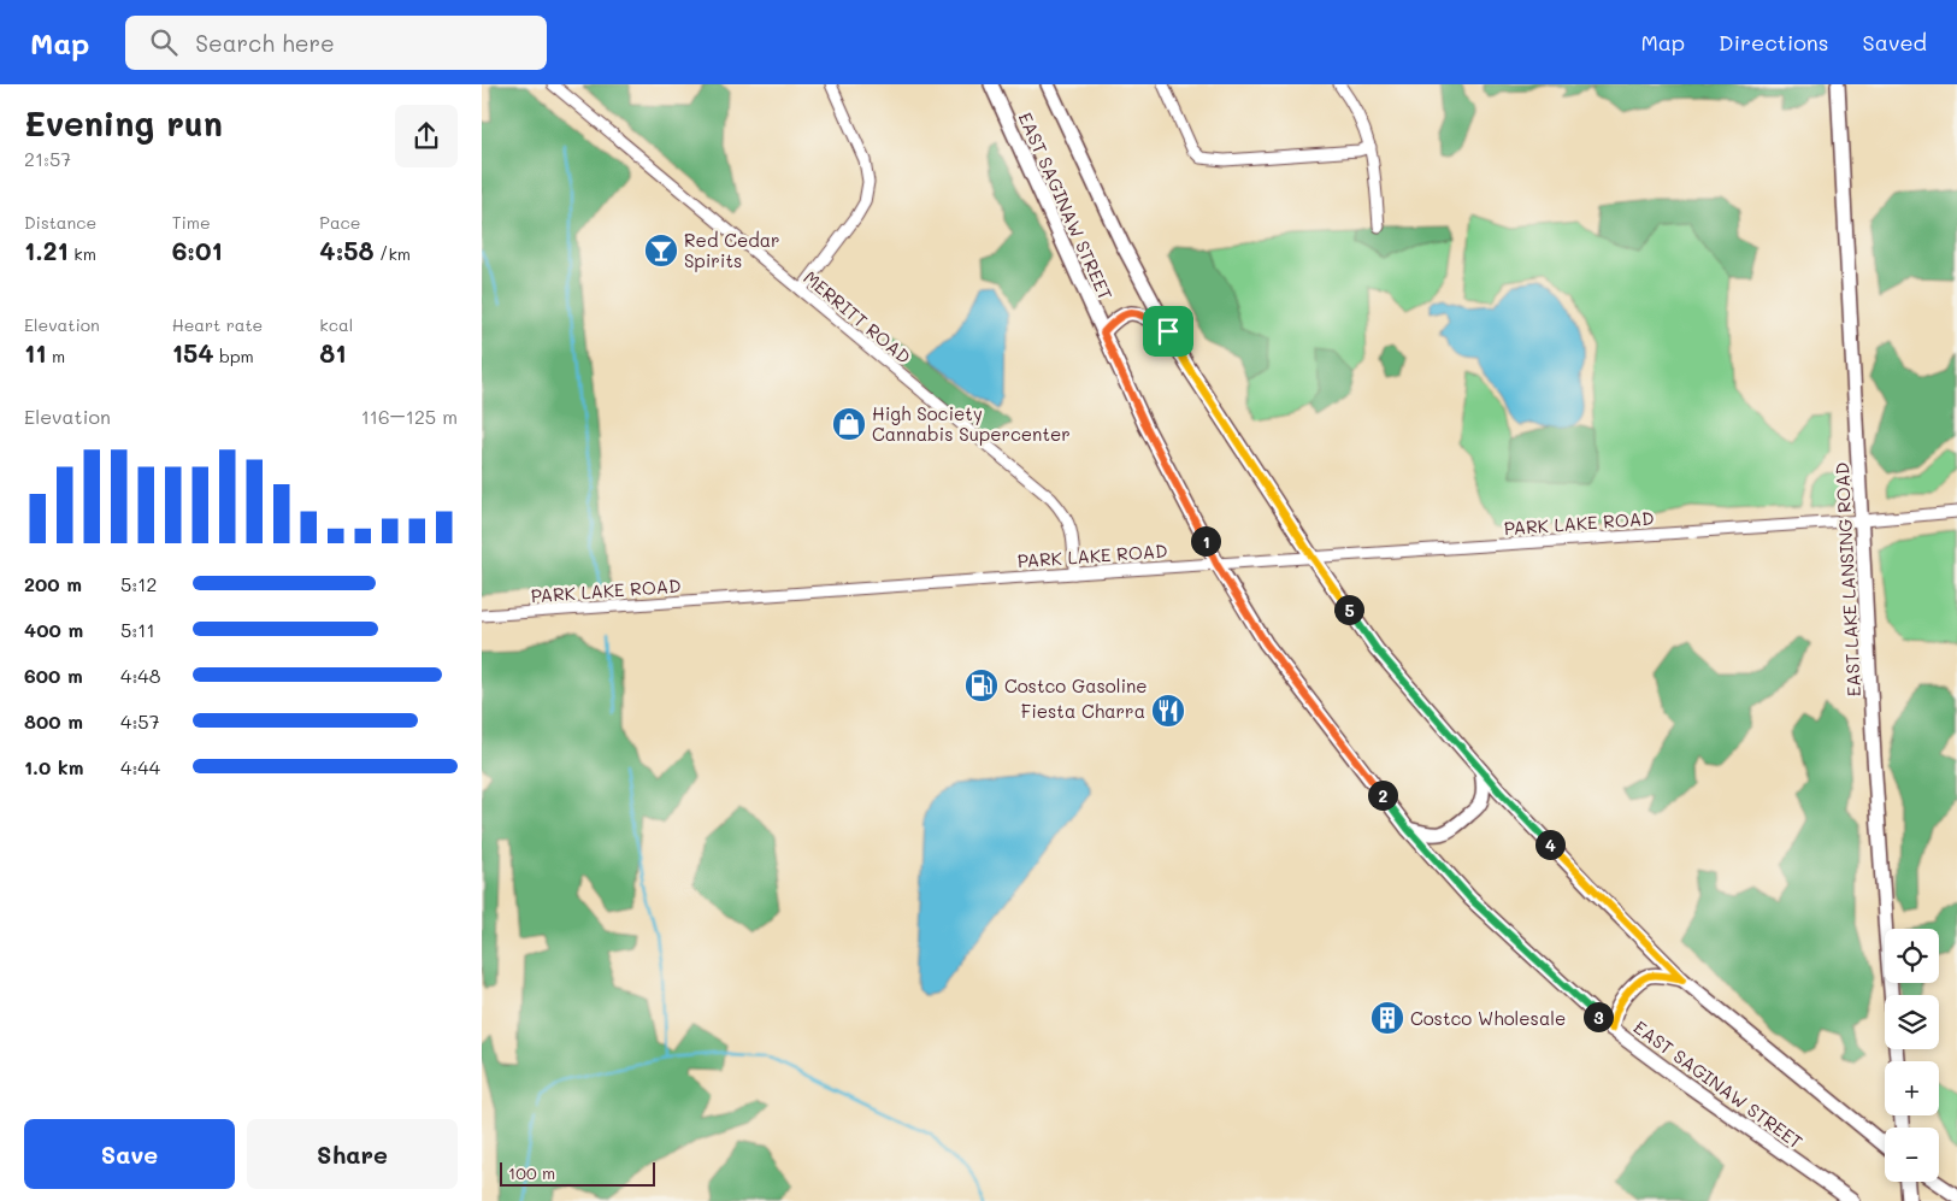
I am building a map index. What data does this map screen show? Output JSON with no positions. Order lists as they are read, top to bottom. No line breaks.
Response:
{"streets":{"main road":["EAST SAGINAW STREET","EAST LAKE LANSING ROAD"],"street":["MERRITT ROAD","PARK LAKE ROAD"]},"crossings":[["EAST SAGINAW STREET","PARK LAKE ROAD"],["MERRITT ROAD","PARK LAKE ROAD"],["PARK LAKE ROAD","EAST LAKE LANSING ROAD"]],"places":{"bar":["Red Cedar Spirits"],"shop":["High Society Cannabis Supercenter"],"fuel station":["Costco Gasoline"],"restaurant":["Fiesta Charra"],"building":["Costco Wholesale"]},"scale_bar":"100 m","page":{"header":"Map","search":"Search here","nav":["Map","Directions","Saved"],"heading":["Evening run","21:57"],"stats":[["Distance","1.21 km"],["Time","6:01"],["Pace","4:58 /km"],["Elevation","11 m"],["Heart rate","154 bpm"],["kcal","81"]],"chart":["Elevation","116–125 m"],"pins":["1","5","2","4","3"],"list":[{"name":"200 m","note":"5:12"},{"name":"400 m","note":"5:11"},{"name":"600 m","note":"4:48"},{"name":"800 m","note":"4:57"},{"name":"1.0 km","note":"4:44"}],"map_buttons":["+","−"],"buttons":["Save","Share"],"scale":"100 m"}}
